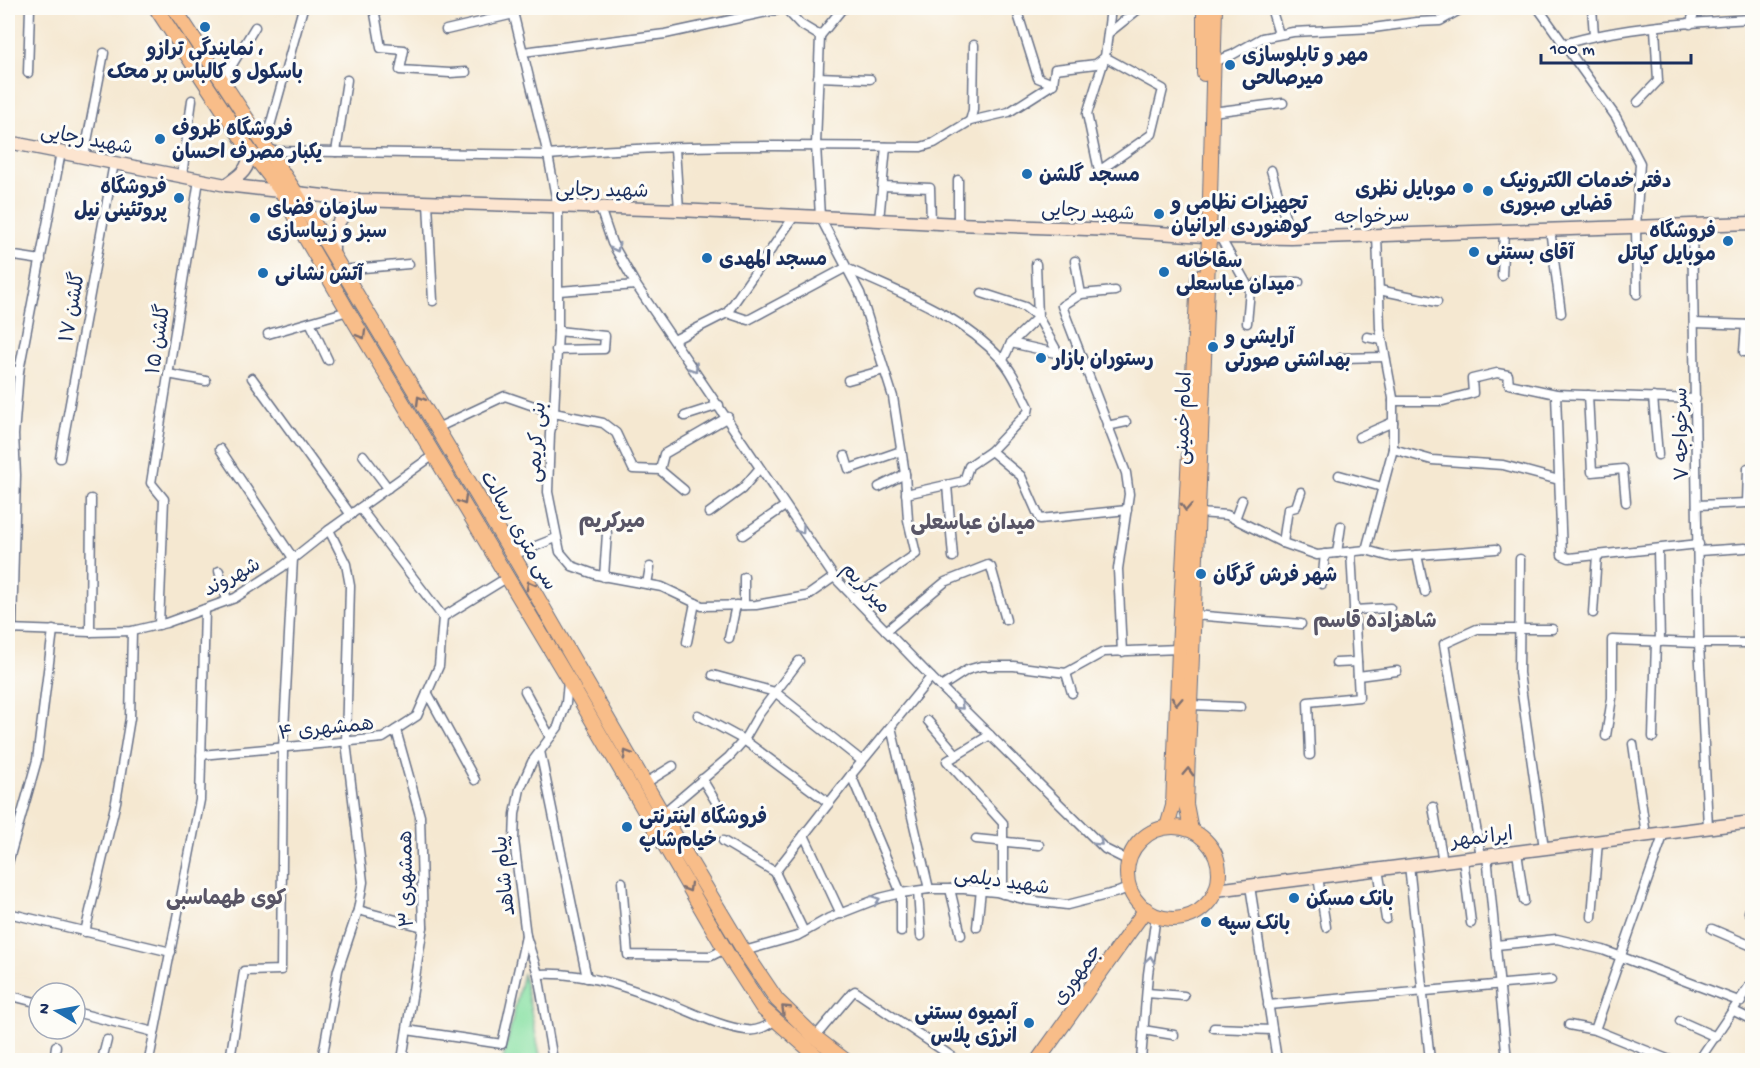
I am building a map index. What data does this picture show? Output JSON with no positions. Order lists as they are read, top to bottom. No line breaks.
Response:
{"streets":{"main road":["شهید رجایی","سرخواجه","امام خمینی","سی متری رسالت","ایرانمهر","جمهوری"],"street":["گلشن ۱۷","گلشن ۱۵","سرخواجه ۷","بنی کریمی","شهروند","میرکریم","همشهری ۴","پیام شاهد","۳ همشهری","شهید دیلمی"]},"crossings":[["شهید رجایی","سرخواجه"],["شهید رجایی","گلشن ۱۷"],["شهید رجایی","گلشن ۱۵"],["شهید رجایی","امام خمینی"],["شهید رجایی","بنی کریمی"],["شهید رجایی","سی متری رسالت"],["شهید رجایی","میرکریم"],["سرخواجه","امام خمینی"],["سرخواجه","سرخواجه ۷"],["گلشن ۱۵","شهروند"],["امام خمینی","میرکریم"],["امام خمینی","ایرانمهر"],["امام خمینی","شهید دیلمی"],["امام خمینی","جمهوری"],["سرخواجه ۷","ایرانمهر"],["بنی کریمی","میرکریم"],["سی متری رسالت","شهروند"],["سی متری رسالت","پیام شاهد"],["سی متری رسالت","شهید دیلمی"],["میرکریم","ایرانمهر"],["میرکریم","شهید دیلمی"],["میرکریم","جمهوری"],["همشهری ۴","۳ همشهری"],["ایرانمهر","شهید دیلمی"],["ایرانمهر","جمهوری"],["شهید دیلمی","جمهوری"]],"one_way":["میرکریم"],"districts":["میرکریم","میدان عباسعلی","شاهزاده قاسم","کوی طهماسبی"],"places":["نمایندگی ترازو ، باسکول و کالباس بر محک","مهر و تابلوسازی میرصالحی","فروشگاه ظروف یکبار مصرف احسان","مسجد گلشن","موبایل نظری","دفتر خدمات الکترونیک قضایی صبوری","فروشگاه پروتئینی نیل","تجهیزات نظامی و کوهنوردی ایرانیان","سازمان فضای سبز و زیباسازی","فروشگاه موبایل کیاتل","آقای بستنی","مسجد المهدی","سقاخانه میدان عباسعلی","آتش نشانی","آرایشی و بهداشتی صورتی","رستوران بازار","شهر فرش گرگان","فروشگاه اینترنتی خیام‌شاپ","بانک مسکن","بانک سپه","آبمیوه بستنی انرژی پلاس"],"scale_bar":"100 m","north":"left"}
